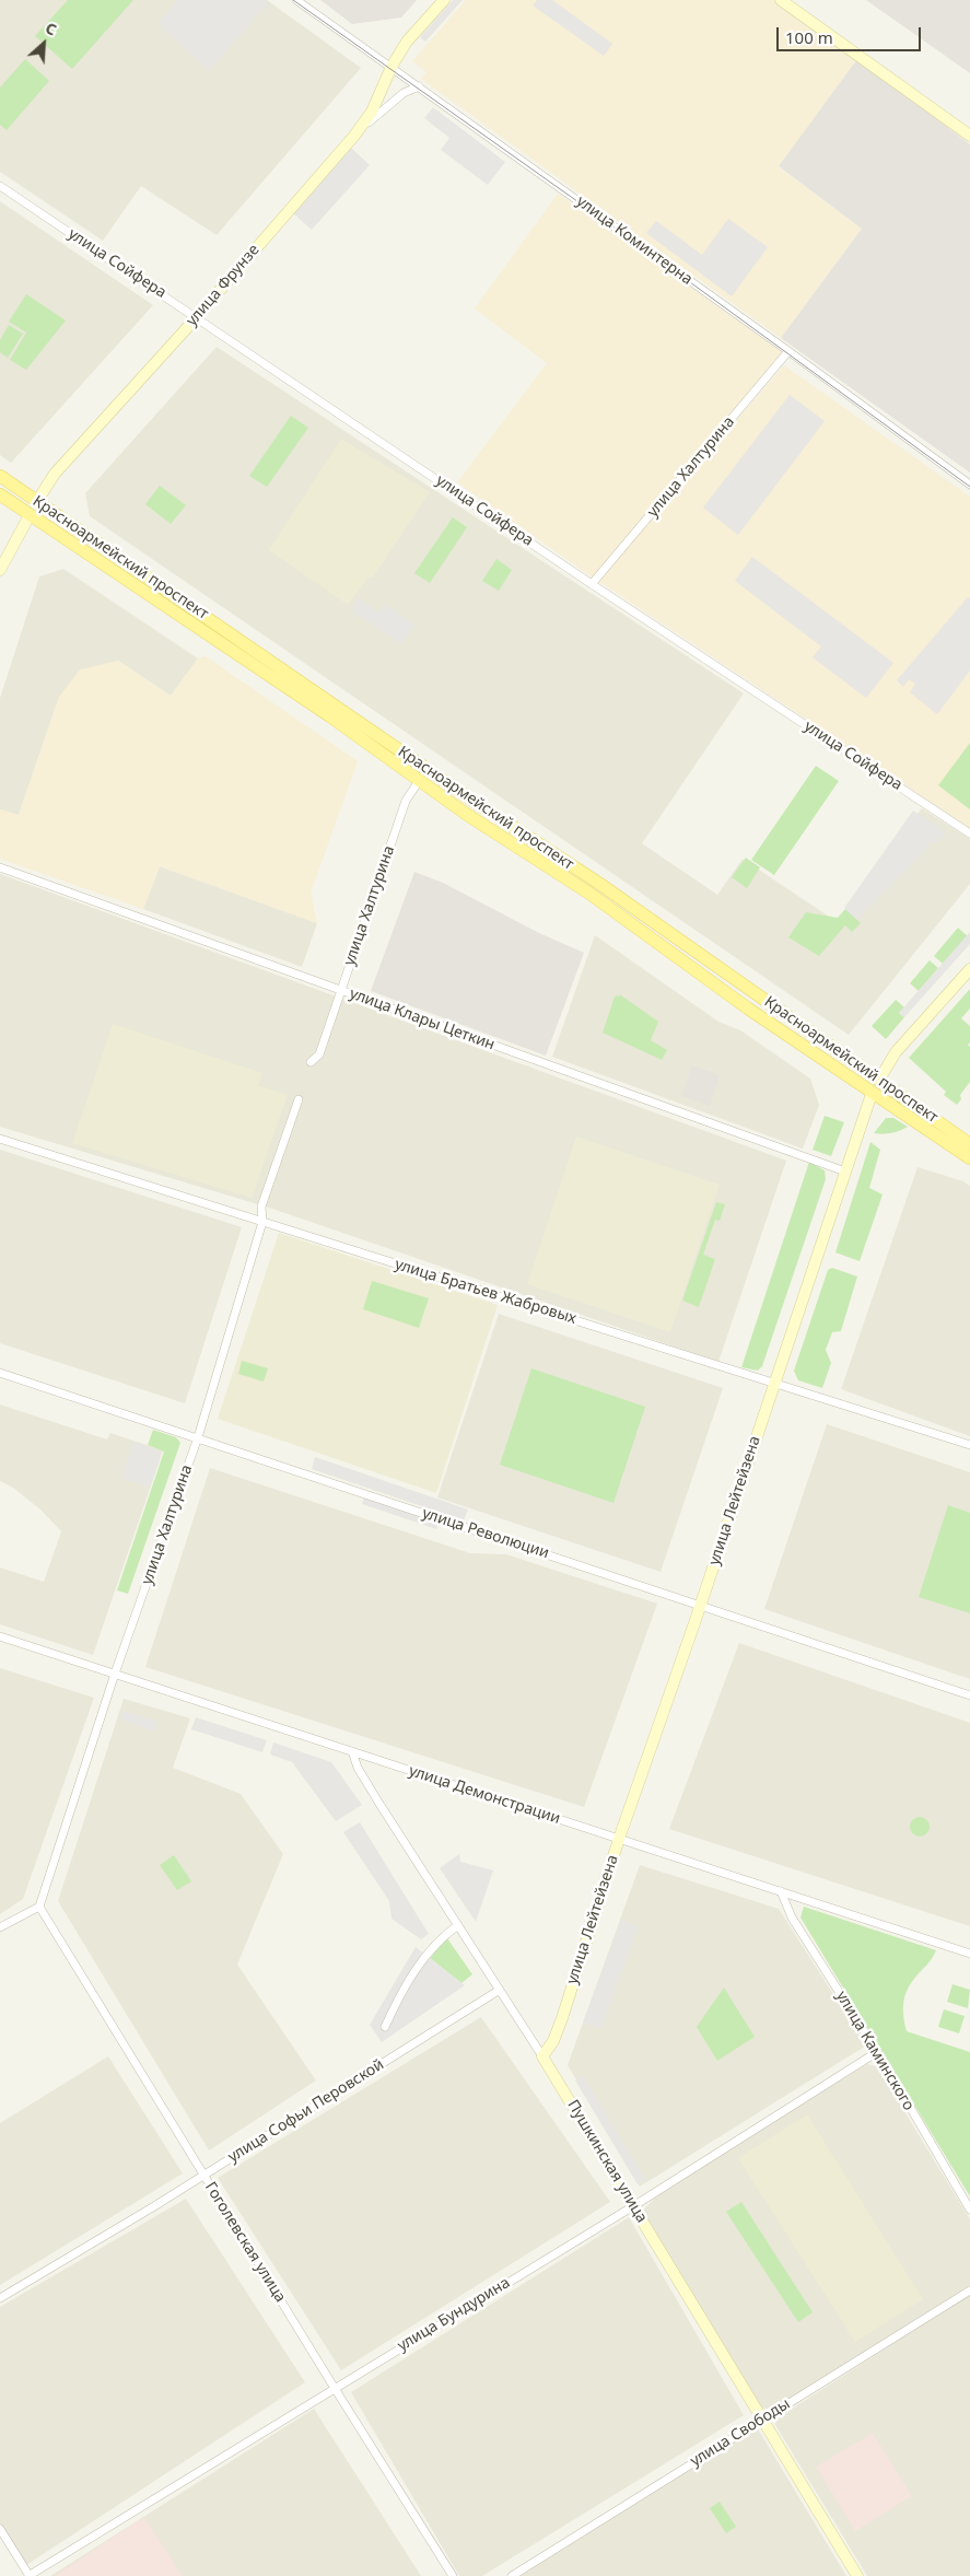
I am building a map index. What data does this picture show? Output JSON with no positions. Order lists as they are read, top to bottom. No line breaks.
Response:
{"streets":{"main road":["улица Фрунзе","Красноармейский проспект","улица Лейтейзена"],"street":["улица Коминтерна","улица Сойфера","улица Халтурина","улица Клары Цеткин","улица Братьев Жабровых","улица Революции","улица Демонстрации","улица Каминского","улица Софьи Перовской","Пушкинская улица","Гоголевская улица","улица Бундурина","улица Свободы"]},"crossings":[["улица Коминтерна","улица Фрунзе"],["улица Коминтерна","улица Халтурина"],["улица Сойфера","улица Фрунзе"],["улица Сойфера","улица Халтурина"],["улица Фрунзе","Красноармейский проспект"],["улица Халтурина","Красноармейский проспект"],["улица Халтурина","улица Клары Цеткин"],["улица Халтурина","улица Братьев Жабровых"],["улица Халтурина","улица Революции"],["улица Халтурина","улица Демонстрации"],["улица Халтурина","Гоголевская улица"],["Красноармейский проспект","улица Лейтейзена"],["улица Клары Цеткин","улица Лейтейзена"],["улица Братьев Жабровых","улица Лейтейзена"],["улица Лейтейзена","улица Революции"],["улица Лейтейзена","улица Демонстрации"],["улица Лейтейзена","Пушкинская улица"],["улица Демонстрации","улица Каминского"],["улица Демонстрации","Пушкинская улица"],["улица Каминского","улица Бундурина"],["улица Софьи Перовской","Пушкинская улица"],["улица Софьи Перовской","Гоголевская улица"],["Пушкинская улица","улица Бундурина"],["Пушкинская улица","улица Свободы"],["Гоголевская улица","улица Бундурина"]],"scale_bar":"100 m","north":"top right"}
